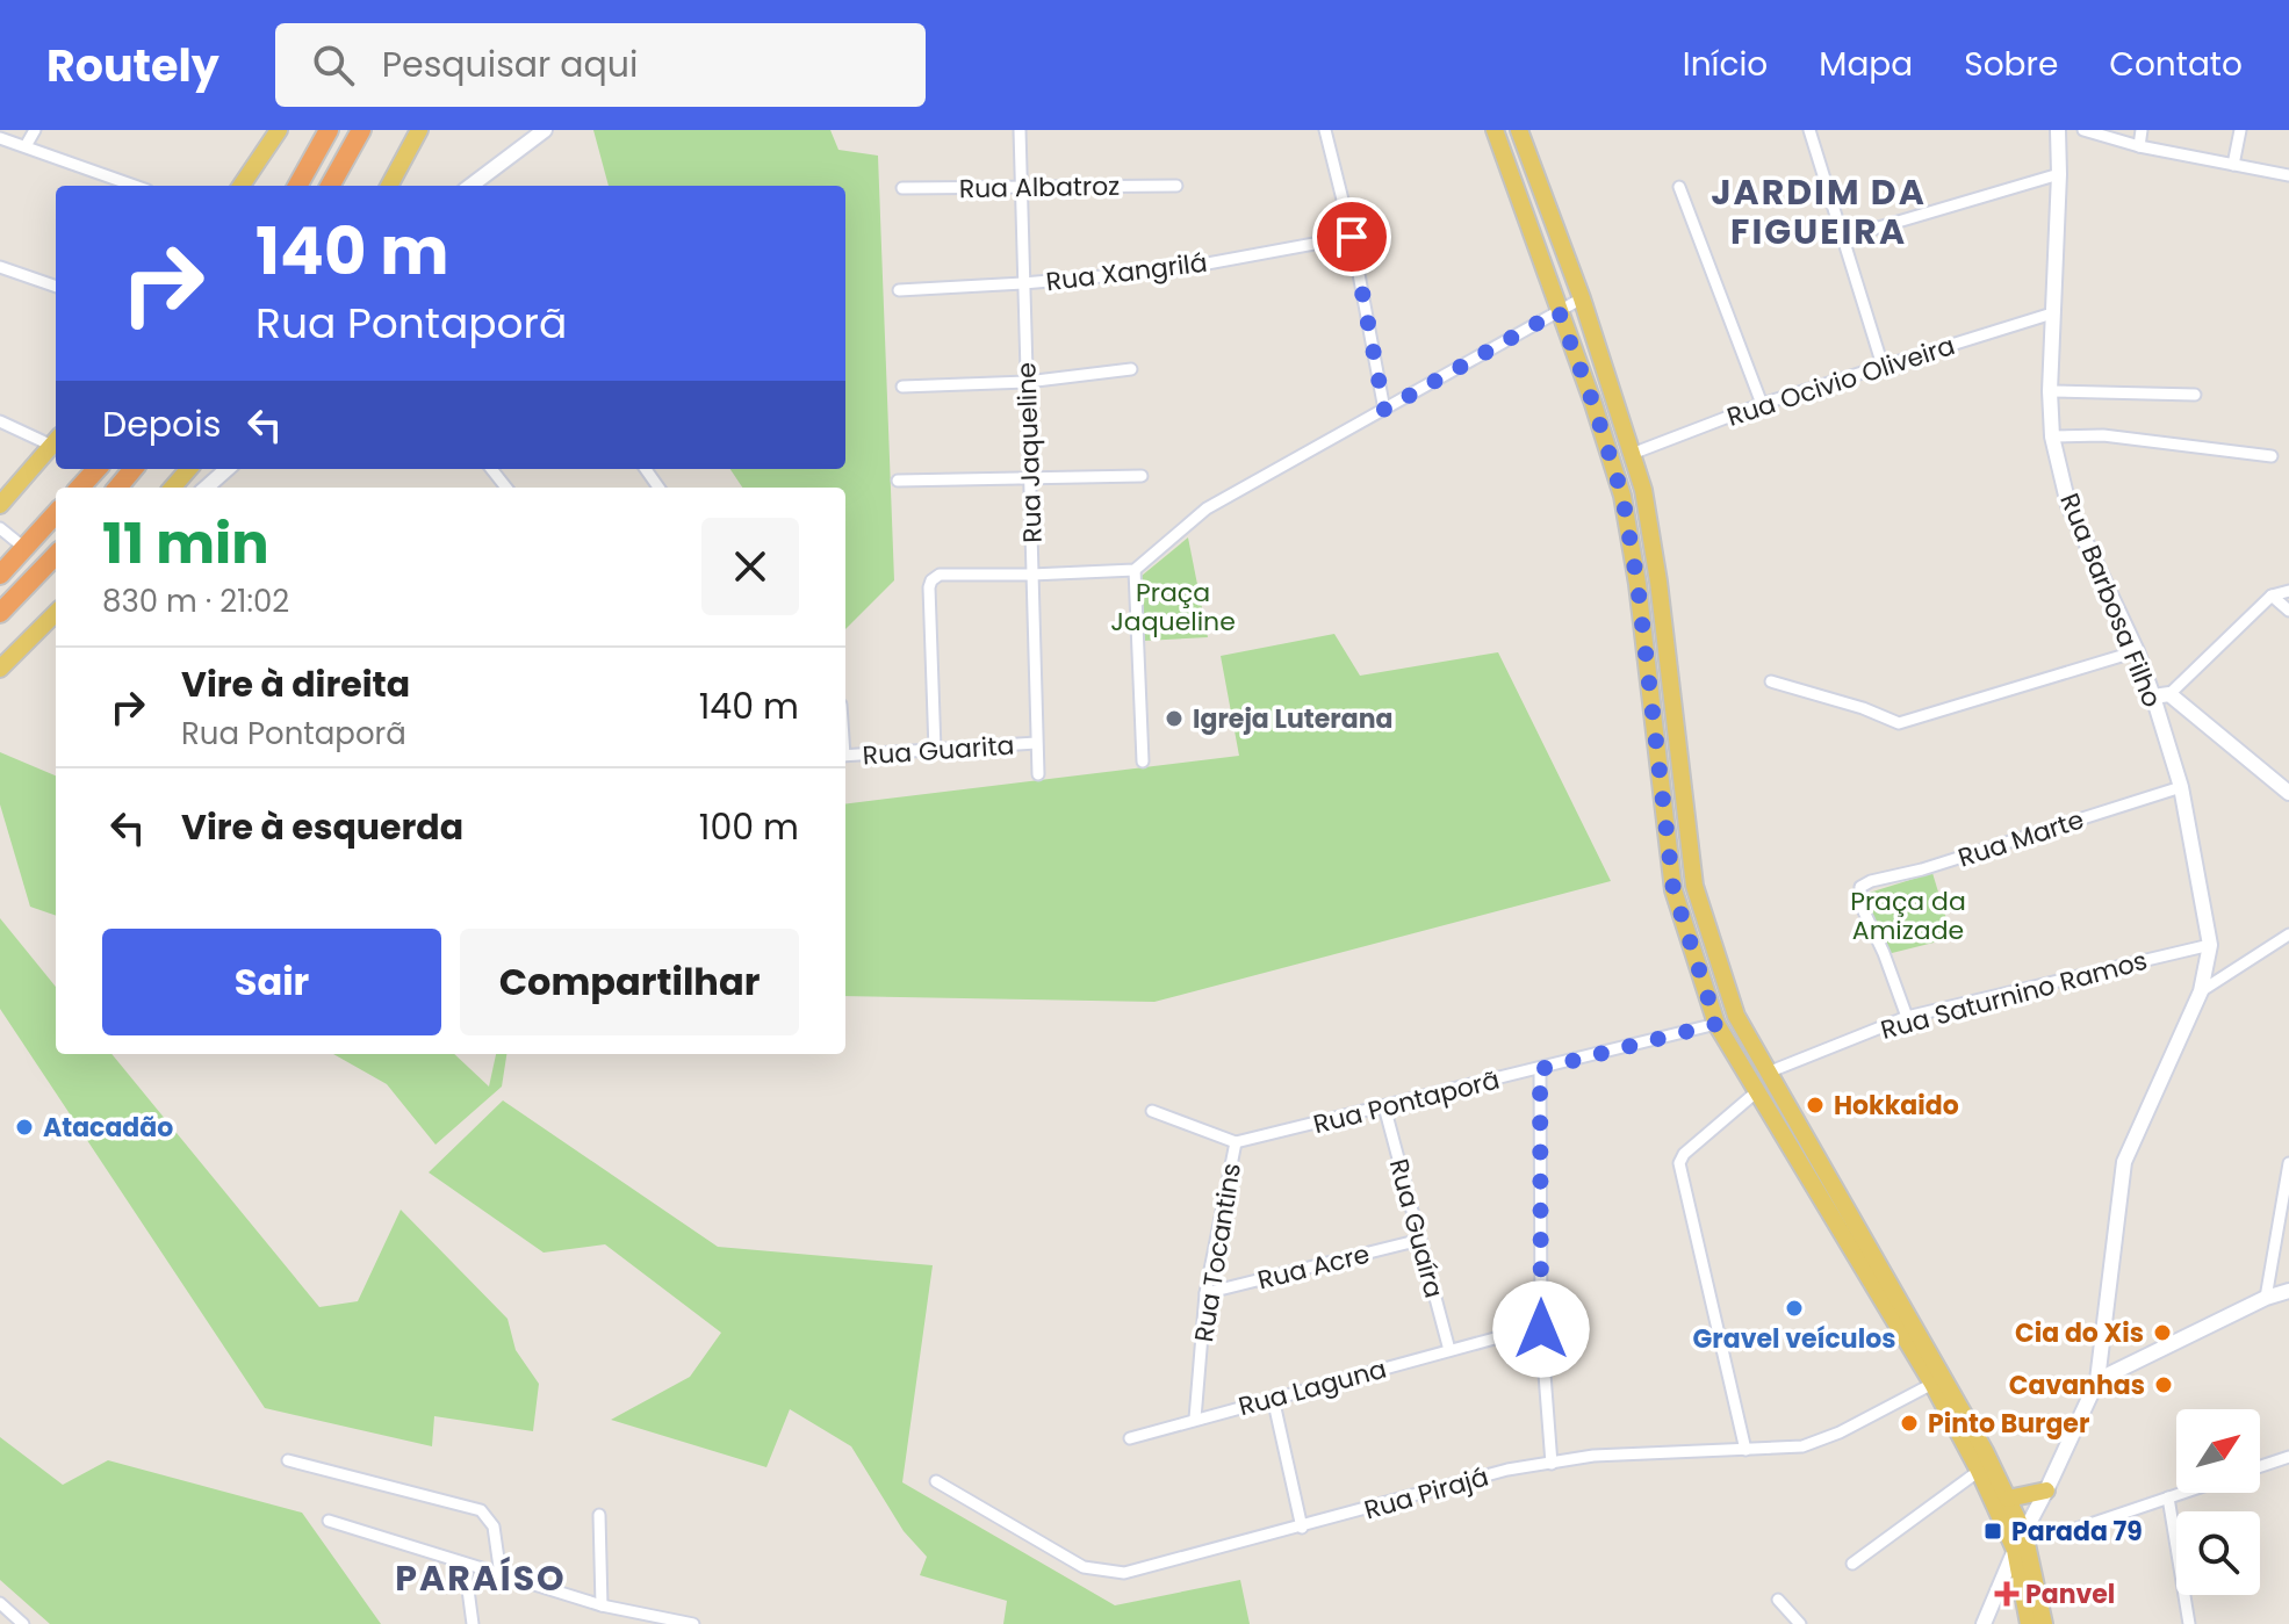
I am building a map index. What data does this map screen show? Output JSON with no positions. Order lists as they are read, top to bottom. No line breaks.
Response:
{"streets":{"main road":["Rua Barbosa Filho"],"street":["Rua Albatroz","Rua Xangrilá","Rua Ocivio Oliveira","Rua Jaqueline","Rua Guarita","Rua Marte","Rua Saturnino Ramos","Rua Pontaporã","Rua Guaíra","Rua Tocantins","Rua Acre","Rua Laguna","Rua Pirajá"]},"crossings":[["Rua Albatroz","Rua Jaqueline"],["Rua Xangrilá","Rua Jaqueline"],["Rua Ocivio Oliveira","Rua Barbosa Filho"],["Rua Jaqueline","Rua Guarita"],["Rua Barbosa Filho","Rua Marte"],["Rua Barbosa Filho","Rua Saturnino Ramos"],["Rua Marte","Rua Saturnino Ramos"],["Rua Pontaporã","Rua Guaíra"],["Rua Pontaporã","Rua Tocantins"],["Rua Guaíra","Rua Acre"],["Rua Guaíra","Rua Laguna"],["Rua Tocantins","Rua Acre"],["Rua Tocantins","Rua Laguna"]],"districts":["JARDIM DA FIGUEIRA","PARAÍSO"],"parks":["Praça Jaqueline","Praça da Amizade"],"places":{"other":["Igreja Luterana","Hokkaido","Atacadão","Gravel veículos","Cia do Xis","Cavanhas","Pinto Burger"],"transit":["Parada 79"],"health":["Panvel"]},"north":"top right","page":{"header":"Routely","search":"Pesquisar aqui","nav":["Início","Mapa","Sobre","Contato"],"turn":["140 m","Rua Pontaporã"],"then":"Depois","heading":["11 min","830 m · 21:02"],"list":[{"name":"Vire à direita","note":"Rua Pontaporã","value":"140 m"},{"name":"Vire à esquerda","value":"100 m"}],"buttons":["Sair","Compartilhar"]}}
